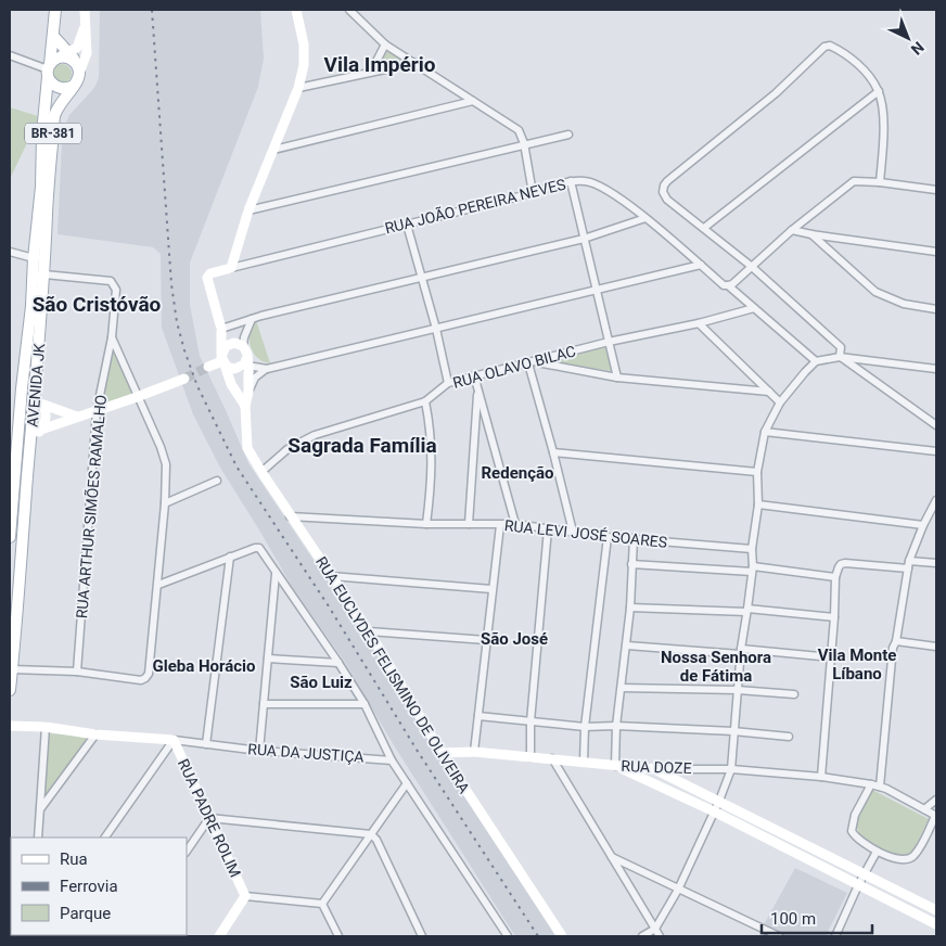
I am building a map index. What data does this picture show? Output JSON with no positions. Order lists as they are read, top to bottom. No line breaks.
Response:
{"streets":{"main road":["BR-381","AVENIDA JK"],"street":["RUA JOÃO PEREIRA NEVES","RUA OLAVO BILAC","RUA ARTHUR SIMÕES RAMALHO","RUA LEVI JOSÉ SOARES","RUA EUCLYDES FELISMINO DE OLIVEIRA","RUA DA JUSTIÇA","RUA DOZE","RUA PADRE ROLIM"]},"crossings":[["BR-381","AVENIDA JK"],["RUA JOÃO PEREIRA NEVES","RUA OLAVO BILAC"],["RUA OLAVO BILAC","RUA EUCLYDES FELISMINO DE OLIVEIRA"],["AVENIDA JK","RUA ARTHUR SIMÕES RAMALHO"],["RUA LEVI JOSÉ SOARES","RUA EUCLYDES FELISMINO DE OLIVEIRA"],["RUA EUCLYDES FELISMINO DE OLIVEIRA","RUA DOZE"],["RUA DA JUSTIÇA","RUA PADRE ROLIM"]],"districts":["Vila Império","São Cristóvão","Sagrada Família","Redenção","São José","Vila Monte Líbano","Nossa Senhora de Fátima","Gleba Horácio","São Luiz"],"legend":["Rua","Ferrovia","Parque"],"scale_bar":"100 m","north":"bottom right"}
